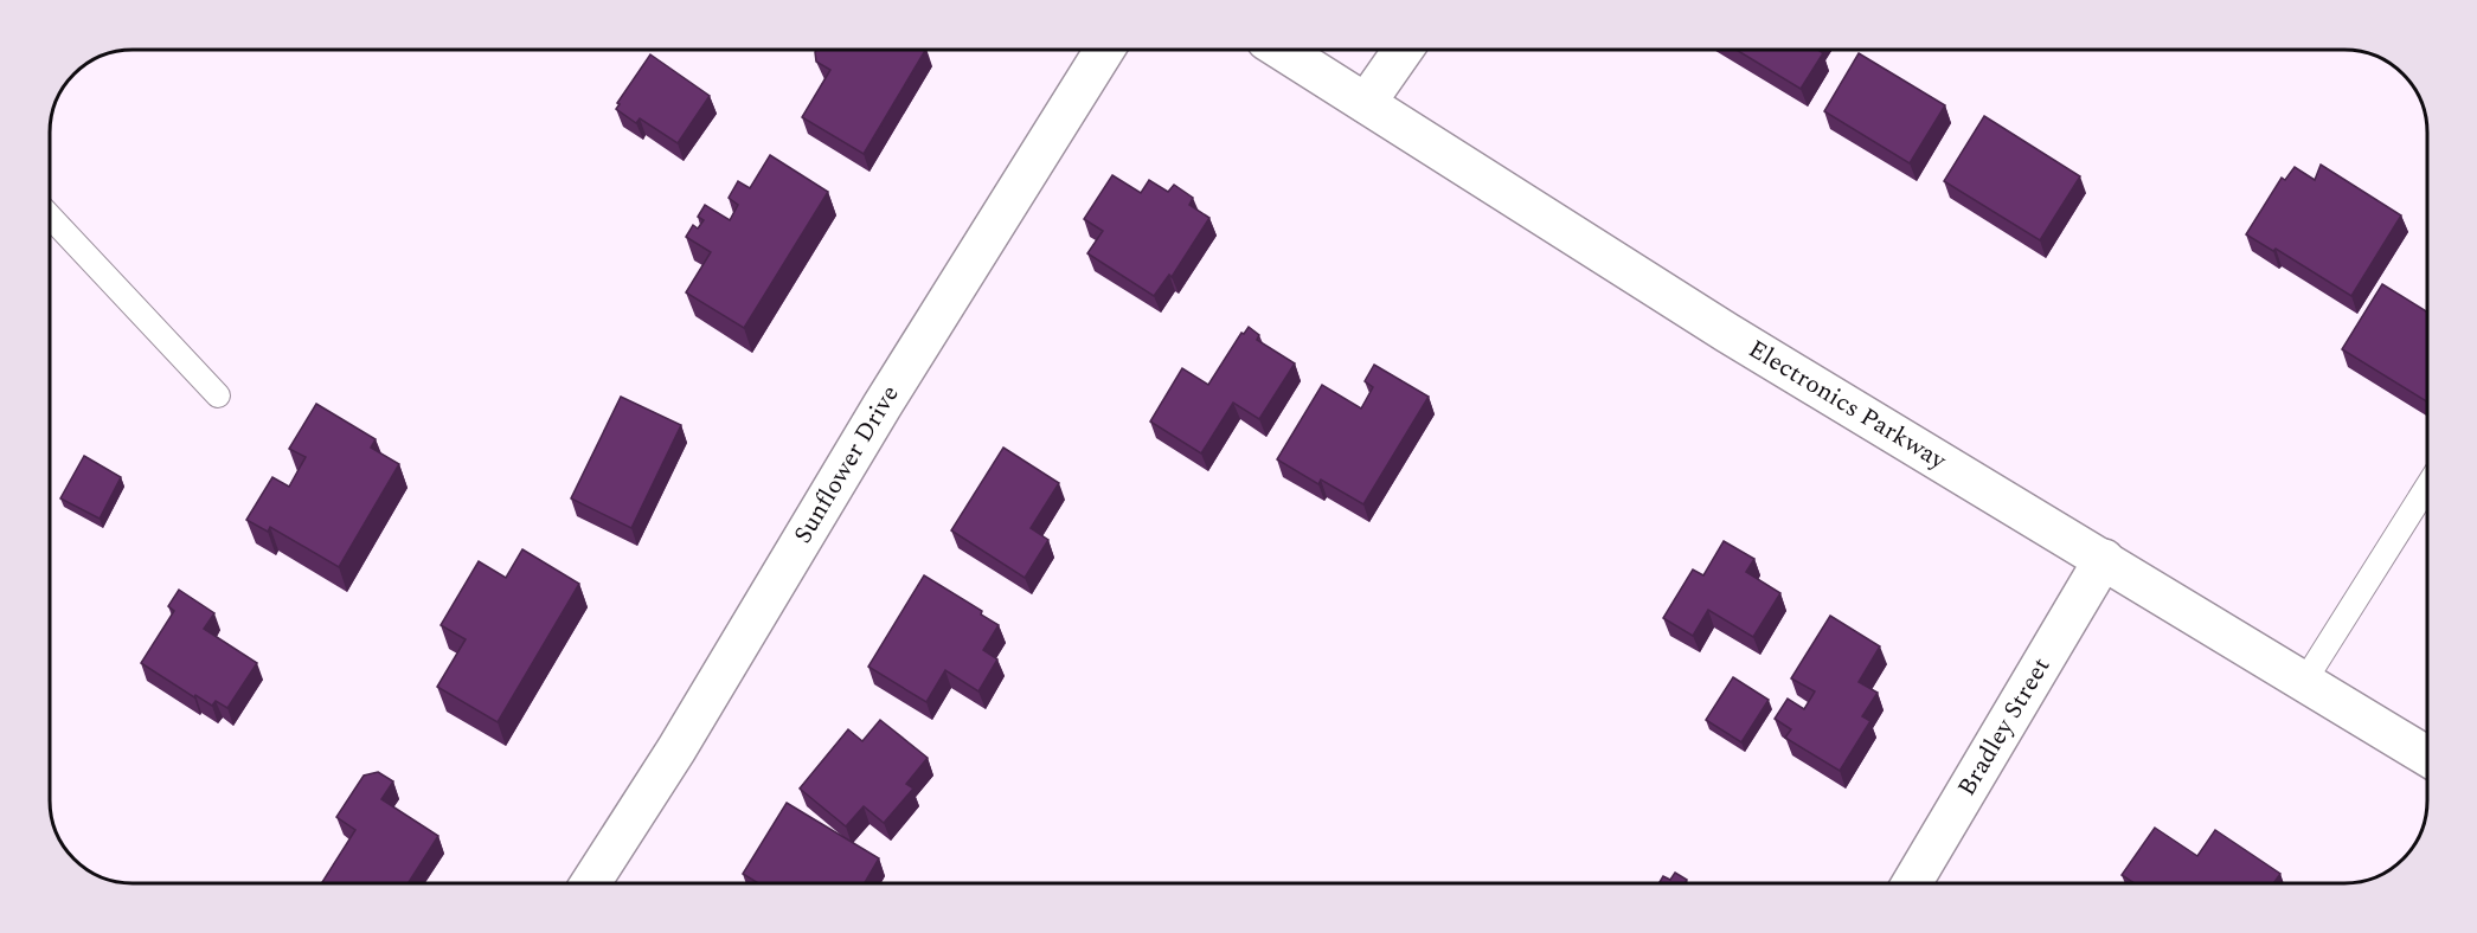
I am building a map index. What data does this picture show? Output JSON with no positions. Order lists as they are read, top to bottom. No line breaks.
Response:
{"streets":{"street":["Electronics Parkway","Sunflower Drive","Bradley Street"]},"crossings":[["Electronics Parkway","Bradley Street"]]}
